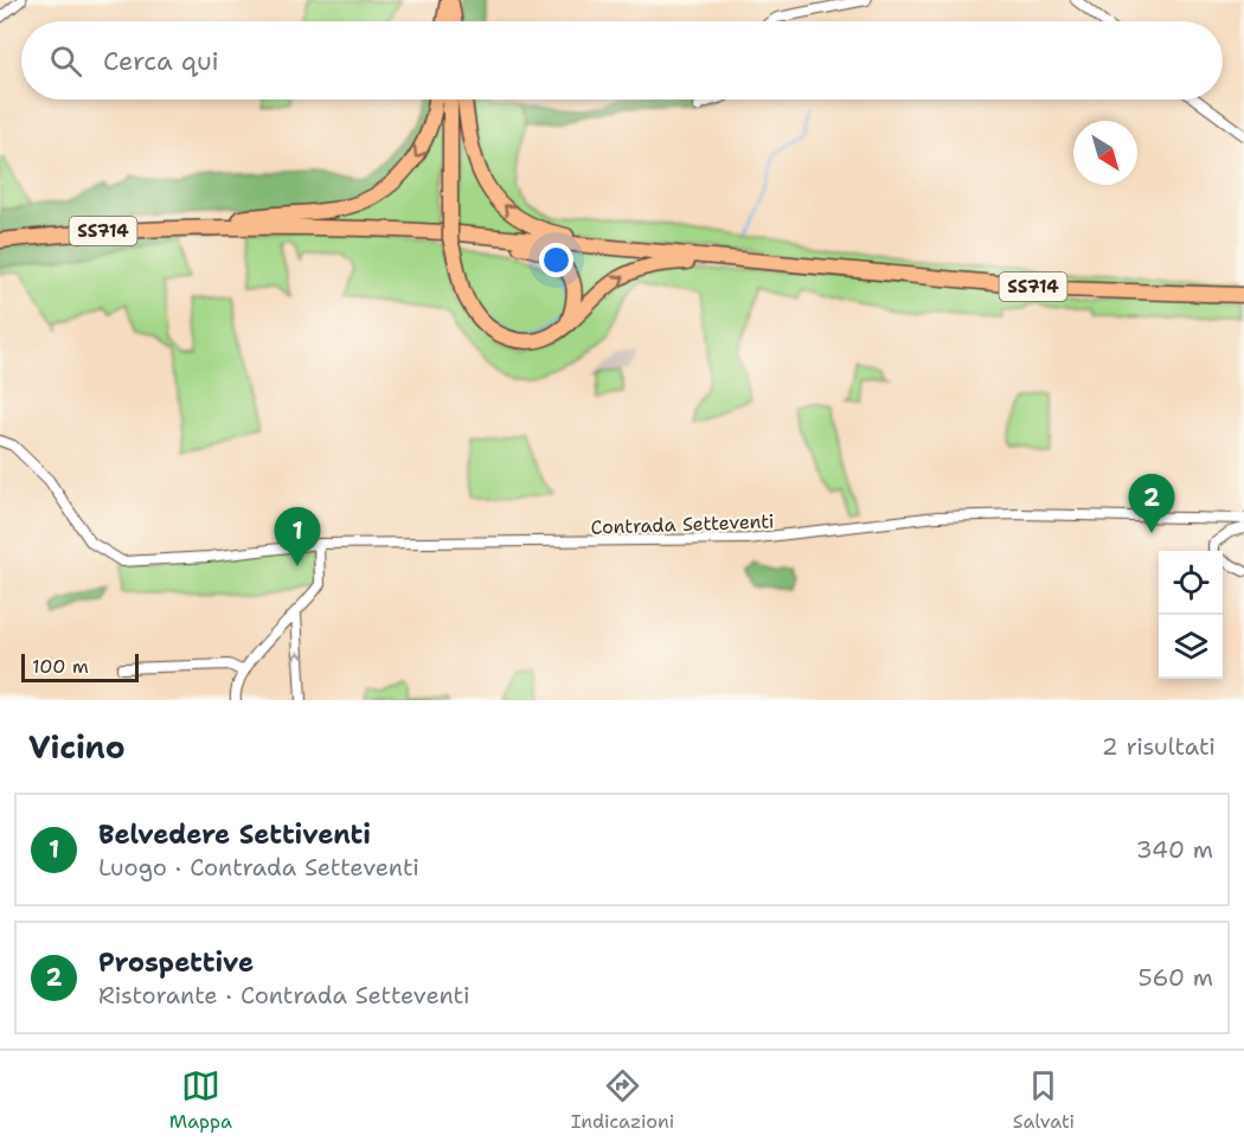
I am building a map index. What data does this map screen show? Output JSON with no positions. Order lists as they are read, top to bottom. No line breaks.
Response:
{"streets":{"highway":["SS714"],"street":["Contrada Setteventi"]},"scale_bar":"100 m","north":"bottom right","page":{"search":"Cerca qui","pins":["2","1"],"scale":"100 m","heading":["Vicino","2 risultati"],"list":[{"mark":"1","name":"Belvedere Settiventi","note":"Luogo · Contrada Setteventi","value":"340 m"},{"mark":"2","name":"Prospettive","note":"Ristorante · Contrada Setteventi","value":"560 m"}],"nav":["Mappa","Indicazioni","Salvati"]}}
